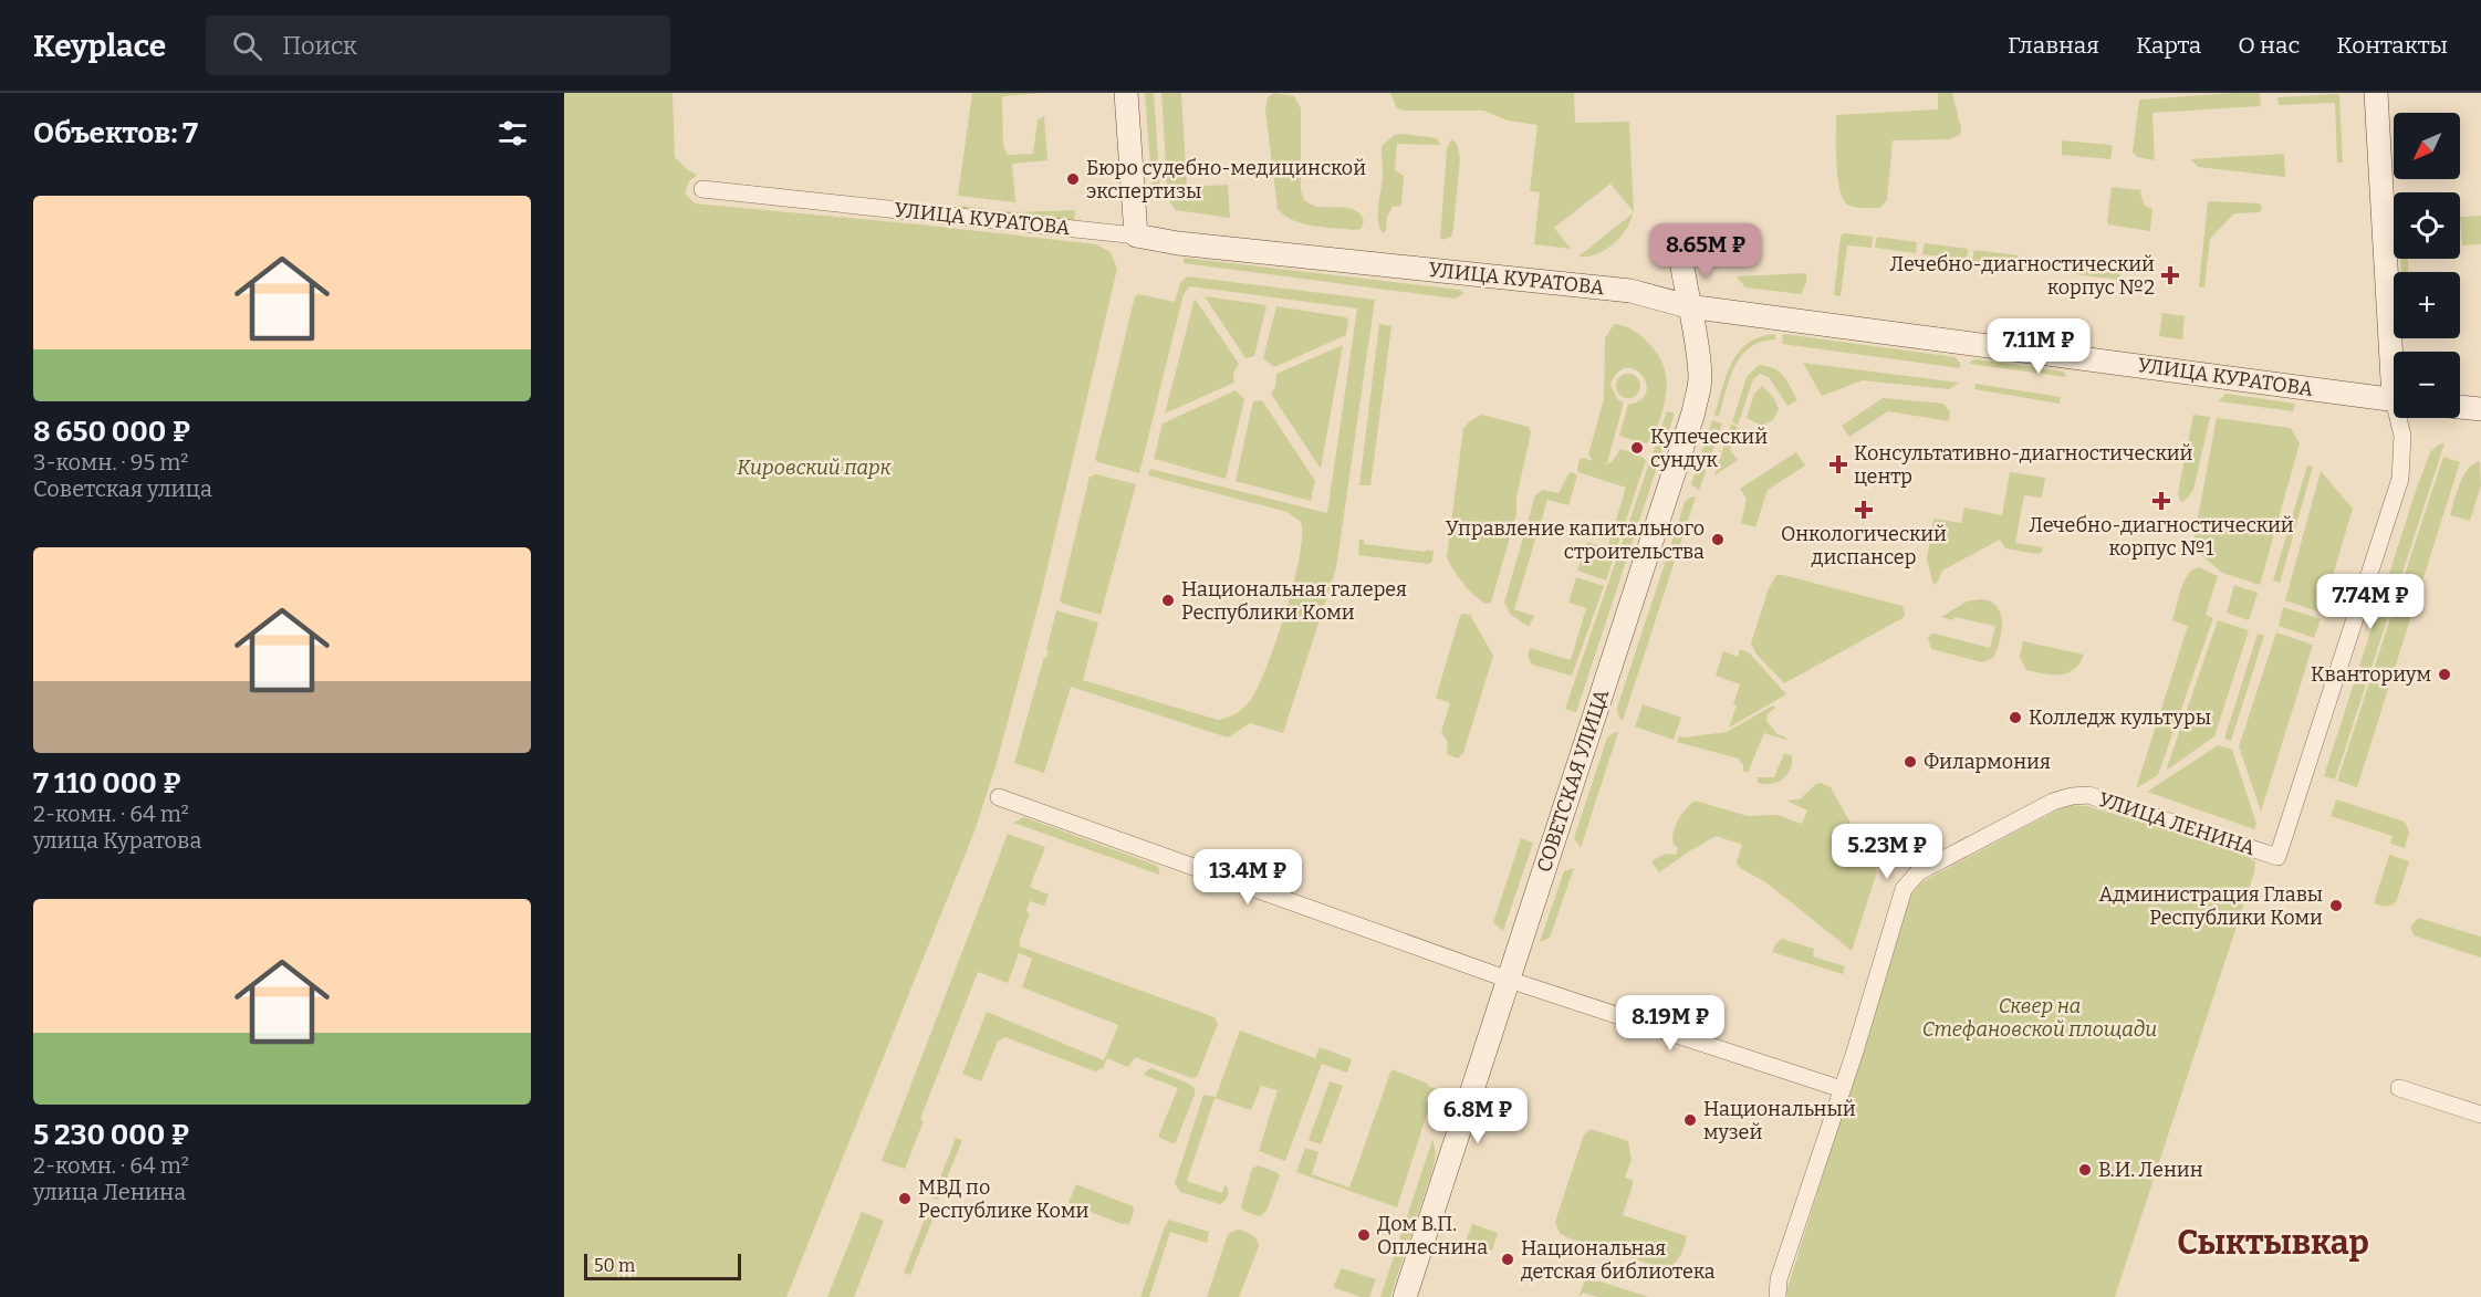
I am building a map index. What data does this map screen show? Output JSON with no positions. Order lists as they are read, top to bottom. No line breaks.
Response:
{"streets":{"street":["УЛИЦА КУРАТОВА","СОВЕТСКАЯ УЛИЦА","УЛИЦА ЛЕНИНА"]},"crossings":[["УЛИЦА КУРАТОВА","СОВЕТСКАЯ УЛИЦА"]],"districts":["Сыктывкар"],"parks":["Кировский парк","Сквер на Стефановской площади"],"places":{"other":["Бюро судебно-медицинской экспертизы","Купеческий сундук","Управление капитального строительства","Национальная галерея Республики Коми","Кванториум","Колледж культуры","Филармония","Администрация Главы Республики Коми","Национальный музей","В.И. Ленин","МВД по Республике Коми","Дом В.П. Оплеснина","Национальная детская библиотека"],"health":["Лечебно-диагностический корпус №2","Консультативно-диагностический центр","Лечебно-диагностический корпус №1","Онкологический диспансер"]},"scale_bar":"50 m","north":"bottom left","page":{"header":"Keyplace","search":"Поиск","nav":["Главная","Карта","О нас","Контакты"],"heading":"Объектов: 7","map_buttons":["+","−"],"list":[{"name":"8 650 000 ₽","note":"3-комн. · 95 m² · Советская улица"},{"name":"7 110 000 ₽","note":"2-комн. · 64 m² · улица Куратова"},{"name":"5 230 000 ₽","note":"2-комн. · 64 m² · улица Ленина"}],"price":["8.65M ₽","7.11M ₽","7.74M ₽","5.23M ₽","13.4M ₽","8.19M ₽","6.8M ₽"],"scale":"50 m"}}
